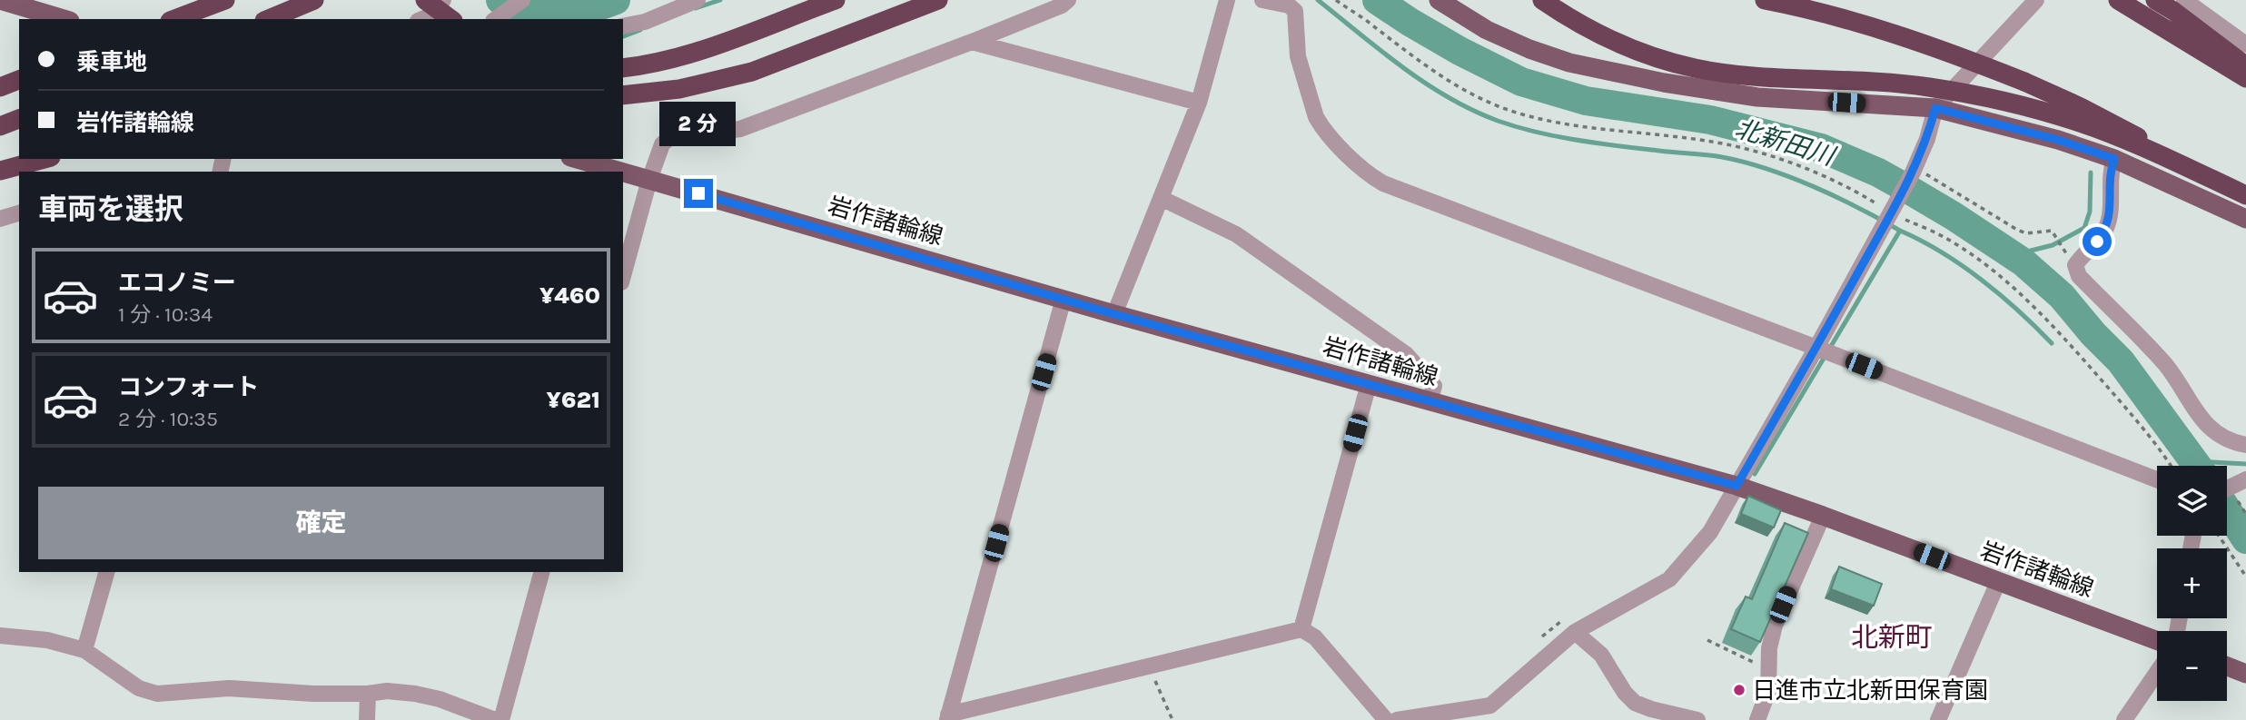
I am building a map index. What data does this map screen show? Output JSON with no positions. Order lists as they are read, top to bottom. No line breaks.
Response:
{"streets":{"main road":["岩作諸輪線"]},"districts":["北新町"],"water":["北新田川"],"places":["日進市立北新田保育園"],"page":{"banner":["乗車地","岩作諸輪線"],"bubble":"2 分","heading":"車両を選択","list":[{"name":"エコノミー","note":"1 分 · 10:34","value":"¥460"},{"name":"コンフォート","note":"2 分 · 10:35","value":"¥621"}],"map_buttons":["+","−"],"buttons":"確定"}}
